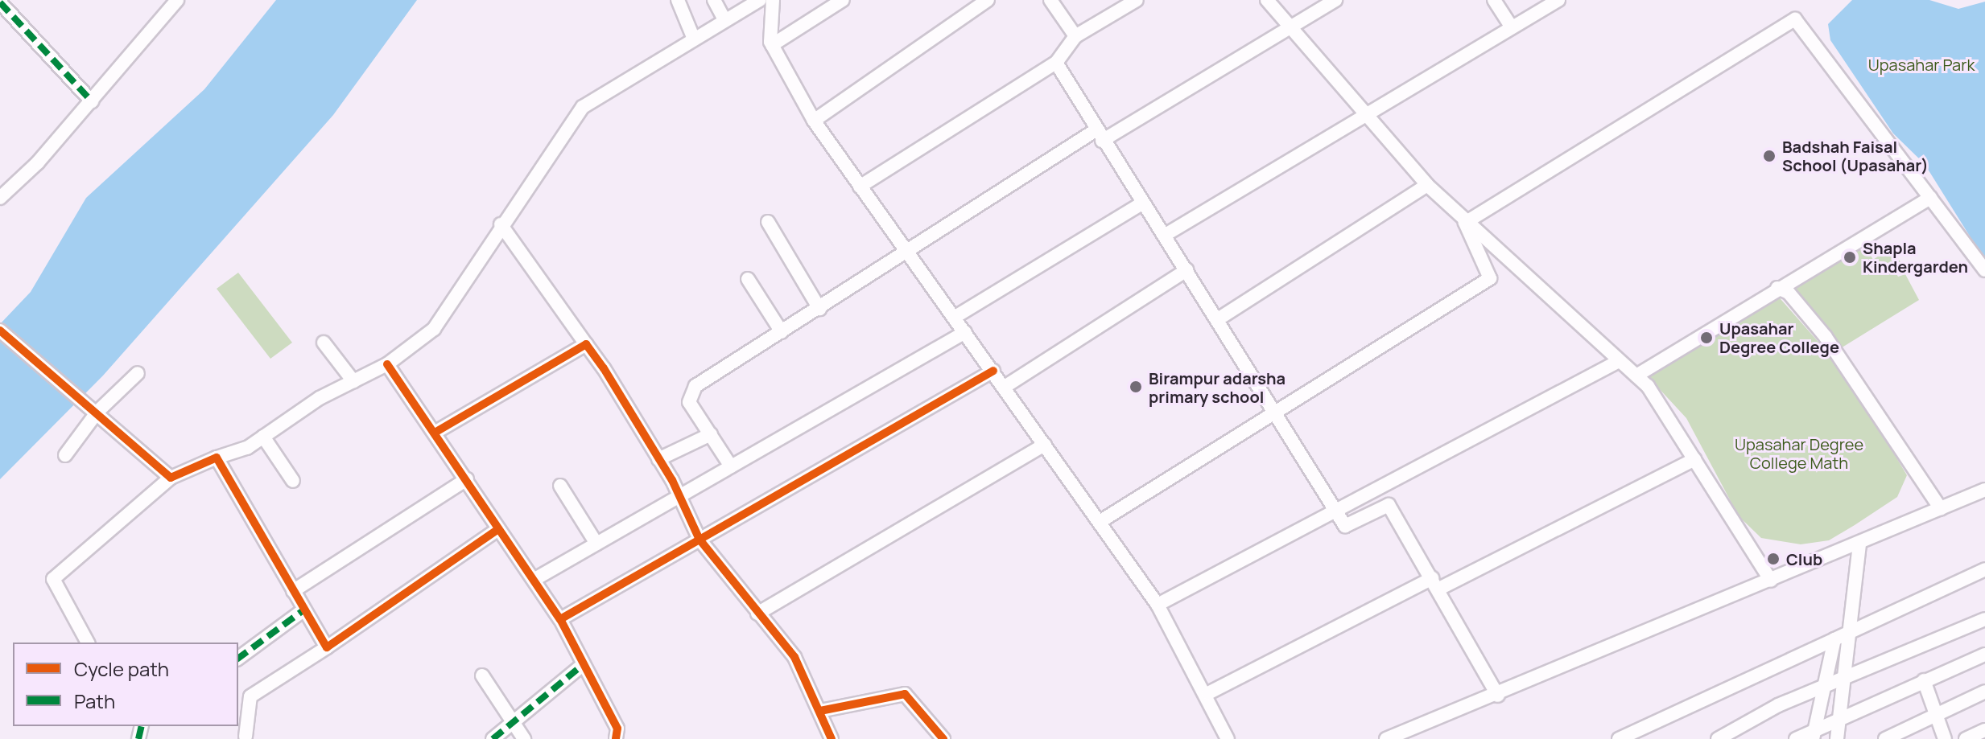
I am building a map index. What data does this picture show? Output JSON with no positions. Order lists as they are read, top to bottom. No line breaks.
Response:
{"parks":["Upasahar Park","Upasahar Degree College Math"],"places":["Badshah Faisal School (Upasahar)","Shapla Kindergarden","Upasahar Degree College","Birampur adarsha primary school","Club"],"legend":["Cycle path","Path"]}
